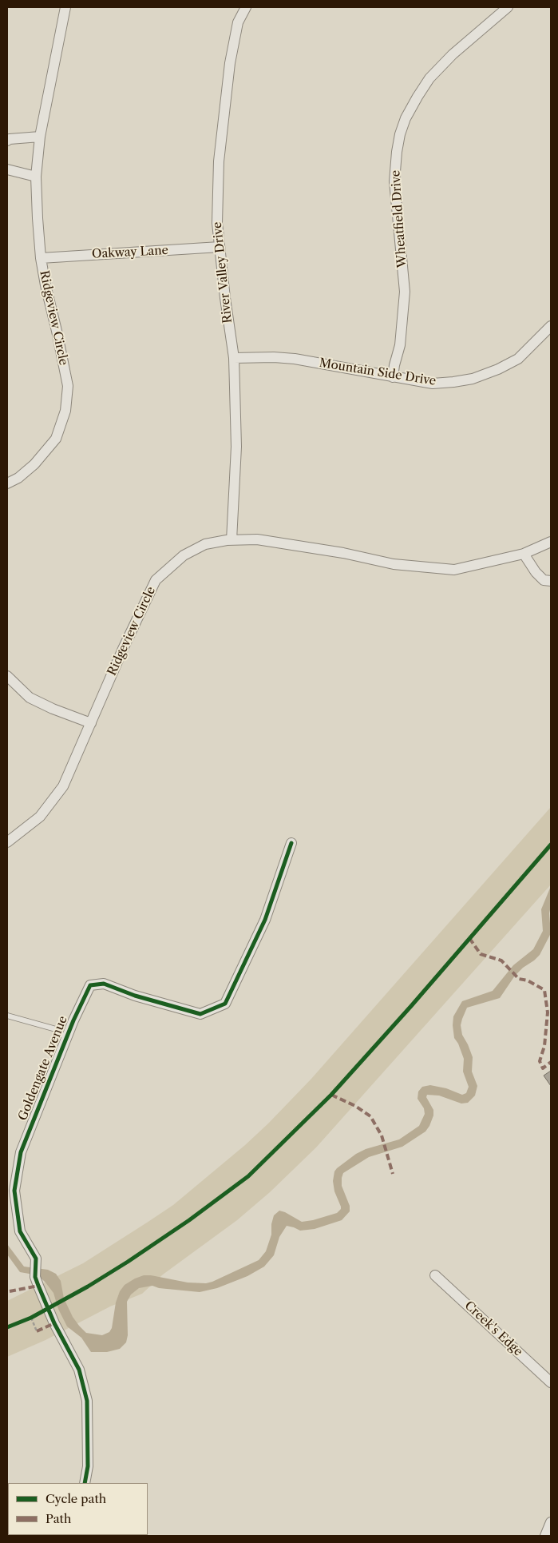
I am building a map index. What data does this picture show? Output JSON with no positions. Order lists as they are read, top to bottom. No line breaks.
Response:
{"streets":{"street":["Wheatfield Drive","Oakway Lane","River Valley Drive","Ridgeview Circle","Mountain Side Drive","Goldengate Avenue","Creek's Edge"]},"crossings":[["Wheatfield Drive","Mountain Side Drive"],["Oakway Lane","River Valley Drive"],["Oakway Lane","Ridgeview Circle"],["River Valley Drive","Ridgeview Circle"],["River Valley Drive","Mountain Side Drive"]],"legend":["Cycle path","Path"]}
